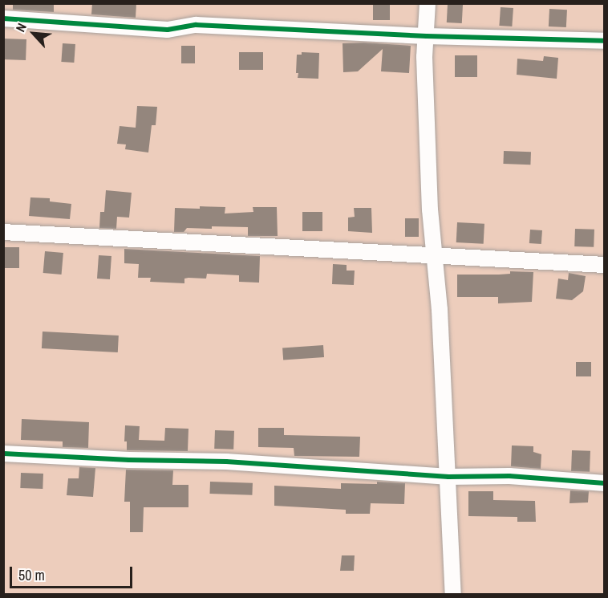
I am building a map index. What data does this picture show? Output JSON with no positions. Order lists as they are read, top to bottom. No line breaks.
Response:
{"scale_bar":"50 m","north":"top left"}
